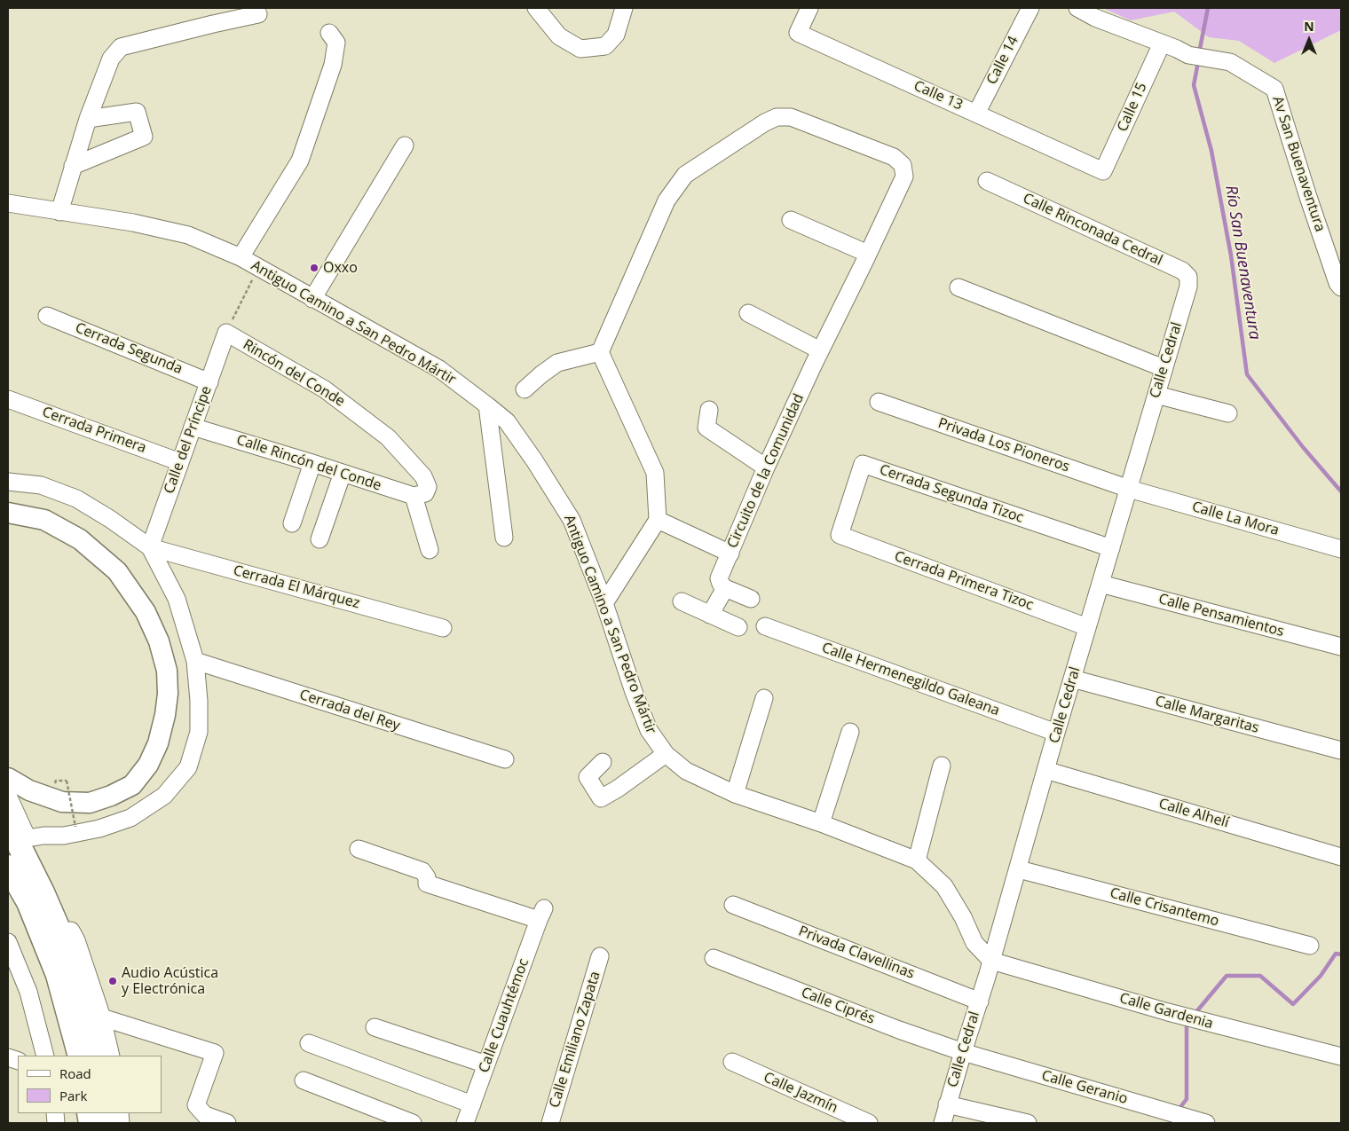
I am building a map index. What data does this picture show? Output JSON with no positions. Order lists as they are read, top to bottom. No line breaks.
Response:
{"streets":{"street":["Calle 14","Calle 13","Calle 15","Av San Buenaventura","Calle Rinconada Cedral","Antiguo Camino a San Pedro Mártir","Cerrada Segunda","Calle Cedral","Rincón del Conde","Cerrada Primera","Calle del Príncipe","Privada Los Pioneros","Calle Rincón del Conde","Circuito de la Comunidad","Cerrada Segunda Tizoc","Calle La Mora","Cerrada Primera Tizoc","Cerrada El Márquez","Calle Pensamientos","Calle Hermenegildo Galeana","Cerrada del Rey","Calle Margaritas","Calle Alhelí","Calle Crisantemo","Privada Clavellinas","Calle Ciprés","Calle Gardenia","Calle Cuauhtémoc","Calle Emiliano Zapata","Calle Geranio","Calle Jazmín"]},"crossings":[["Calle 14","Calle 13"],["Calle 13","Calle 15"],["Calle 15","Av San Buenaventura"],["Calle Rinconada Cedral","Calle Cedral"],["Antiguo Camino a San Pedro Mártir","Calle Cedral"],["Antiguo Camino a San Pedro Mártir","Calle Gardenia"],["Cerrada Segunda","Calle del Príncipe"],["Calle Cedral","Privada Los Pioneros"],["Calle Cedral","Cerrada Segunda Tizoc"],["Calle Cedral","Calle La Mora"],["Calle Cedral","Cerrada Primera Tizoc"],["Calle Cedral","Calle Pensamientos"],["Calle Cedral","Calle Hermenegildo Galeana"],["Calle Cedral","Calle Margaritas"],["Calle Cedral","Calle Alhelí"],["Calle Cedral","Calle Crisantemo"],["Calle Cedral","Privada Clavellinas"],["Calle Cedral","Calle Ciprés"],["Calle Cedral","Calle Gardenia"],["Calle Cedral","Calle Geranio"],["Rincón del Conde","Calle del Príncipe"],["Rincón del Conde","Calle Rincón del Conde"],["Cerrada Primera","Calle del Príncipe"],["Calle del Príncipe","Calle Rincón del Conde"],["Calle del Príncipe","Cerrada El Márquez"],["Privada Los Pioneros","Calle La Mora"],["Cerrada Segunda Tizoc","Cerrada Primera Tizoc"],["Calle Ciprés","Calle Geranio"]],"water":["Río San Buenaventura"],"places":["Oxxo","Audio Acústica y Electrónica"],"legend":["Road","Park"],"north":"top"}
